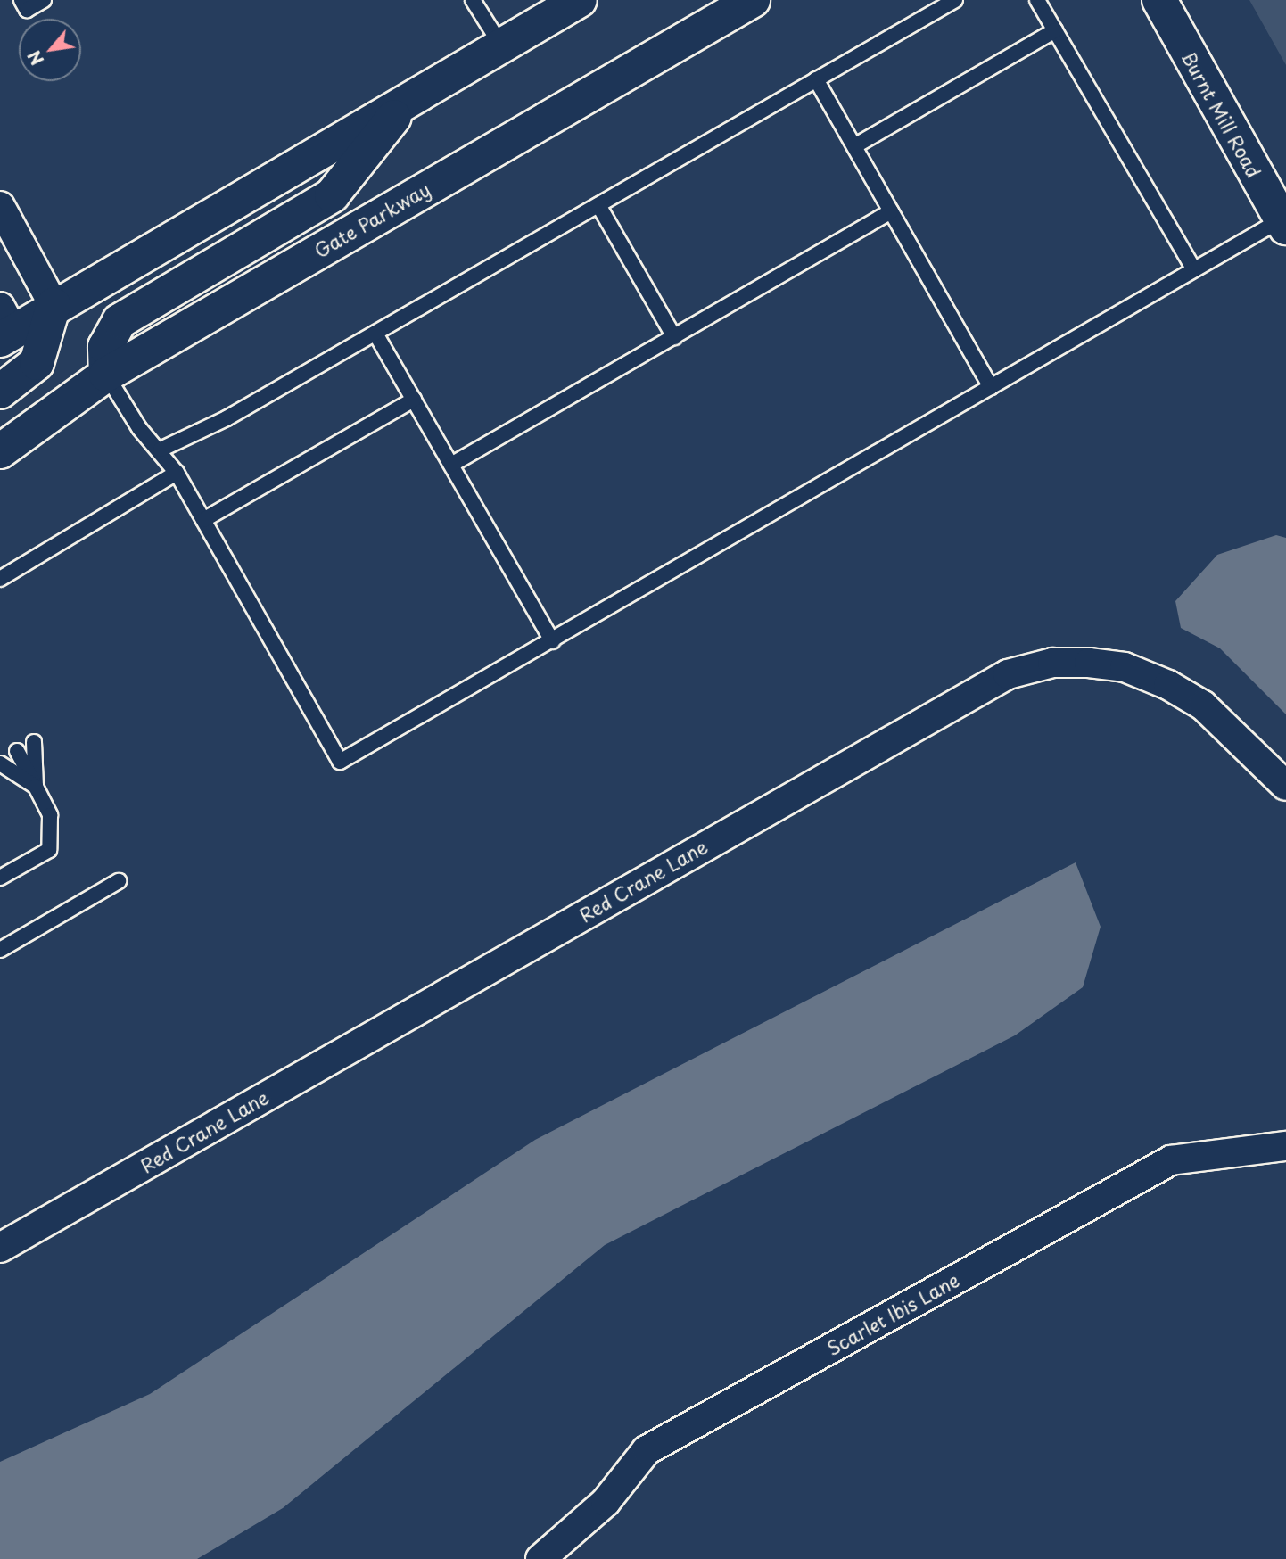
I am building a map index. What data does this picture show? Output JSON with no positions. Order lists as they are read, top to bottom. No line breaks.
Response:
{"streets":{"main road":["Burnt Mill Road","Gate Parkway"],"street":["Red Crane Lane","Scarlet Ibis Lane"]},"north":"bottom left"}
